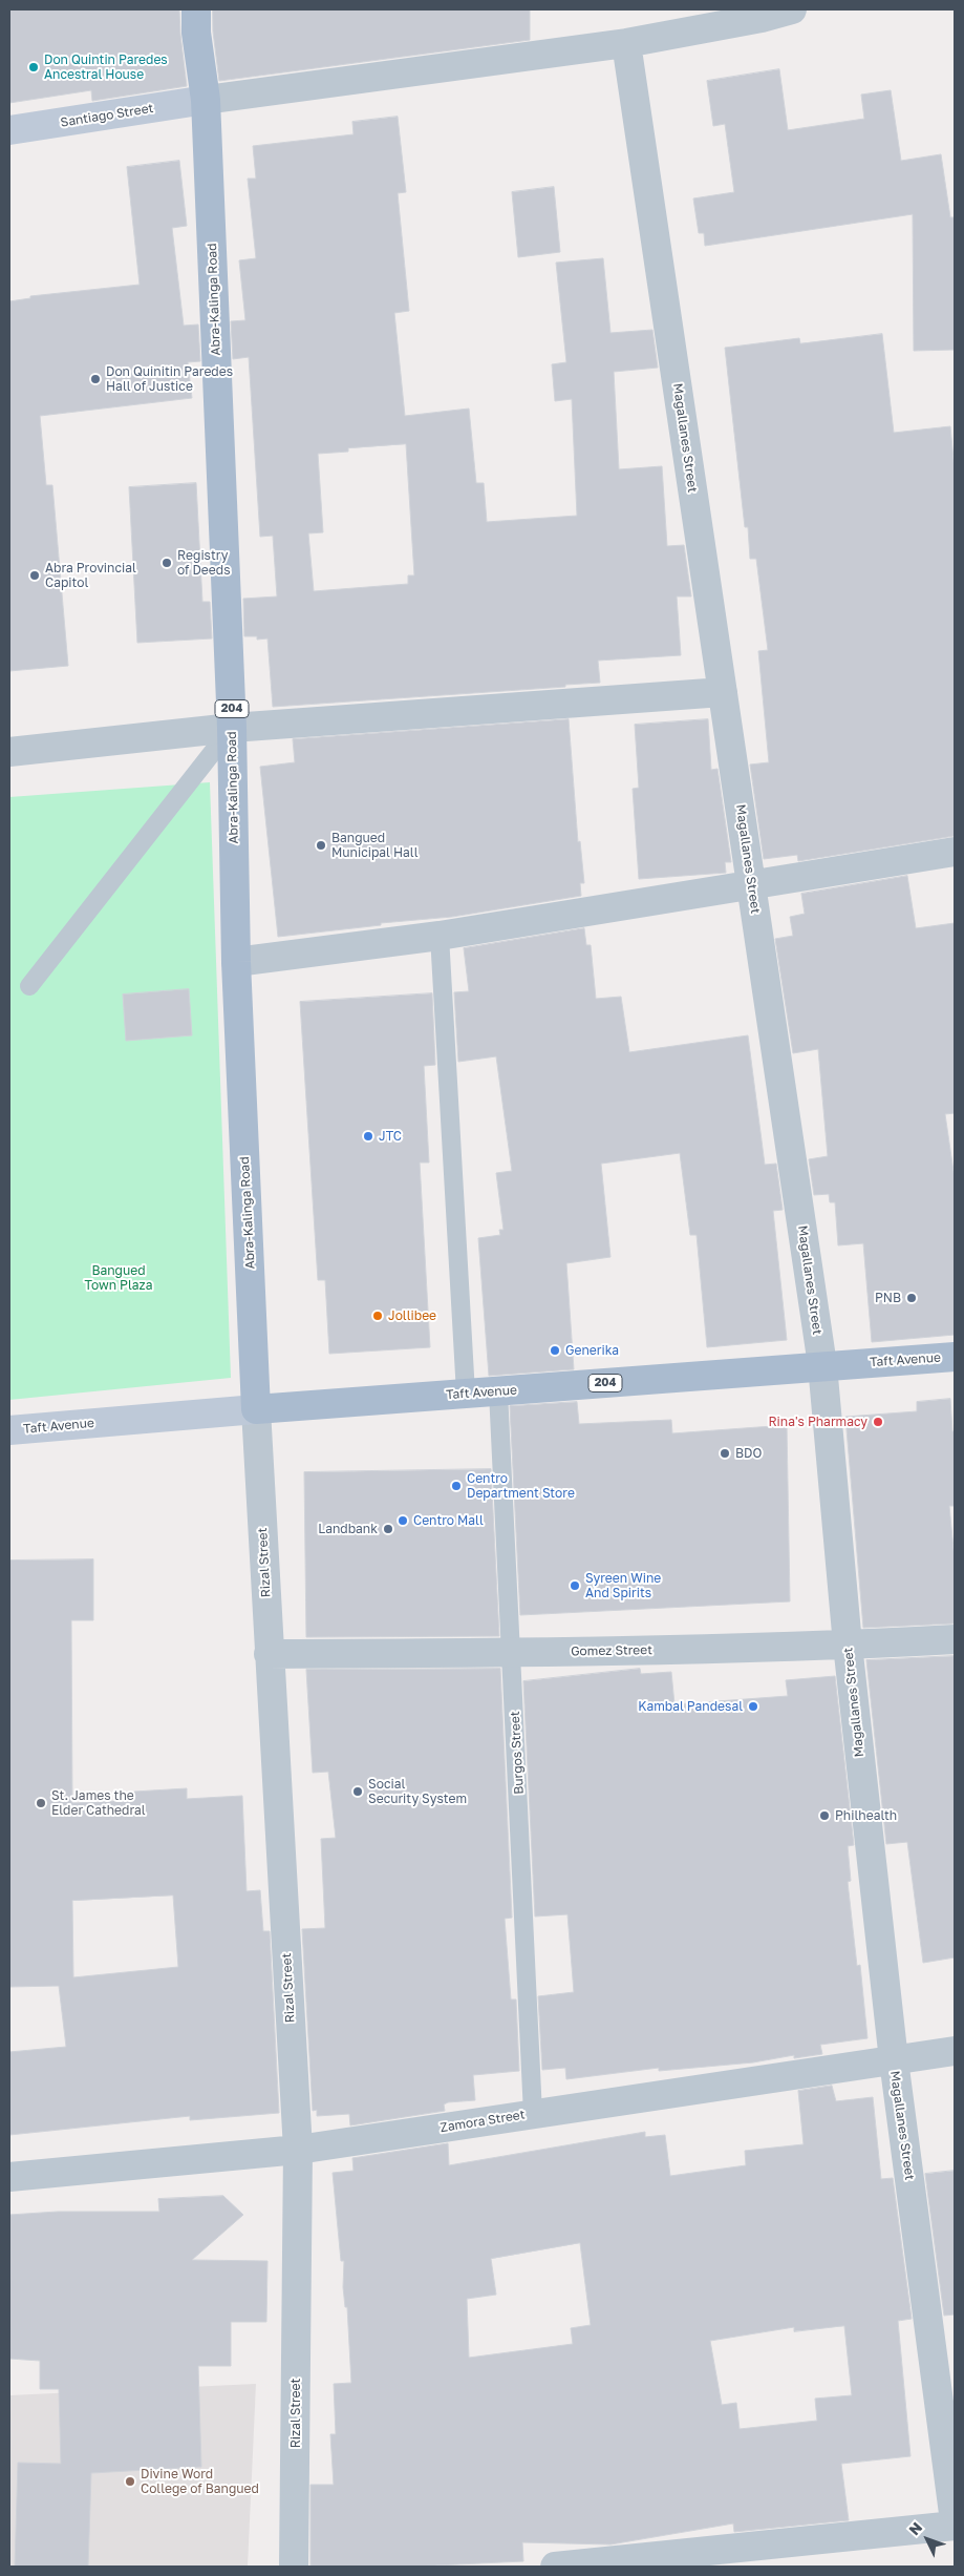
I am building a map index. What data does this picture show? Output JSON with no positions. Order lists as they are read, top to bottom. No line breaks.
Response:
{"streets":{"main road":["Abra-Kalinga Road","204","Taft Avenue"],"street":["Santiago Street","Magallanes Street","Rizal Street","Gomez Street","Zamora Street"],"lane":["Burgos Street"]},"crossings":[["Santiago Street","Abra-Kalinga Road"],["Abra-Kalinga Road","Taft Avenue"],["Abra-Kalinga Road","Rizal Street"],["Magallanes Street","Taft Avenue"],["Magallanes Street","Gomez Street"],["Magallanes Street","Zamora Street"],["Taft Avenue","Rizal Street"],["Taft Avenue","Burgos Street"],["Rizal Street","Gomez Street"],["Rizal Street","Zamora Street"],["Gomez Street","Burgos Street"],["Burgos Street","Zamora Street"]],"parks":["Bangued Town Plaza"],"places":["Don Quintin Paredes Ancestral House","Don Quinitin Paredes Hall of Justice","Registry of Deeds","Abra Provincial Capitol","Bangued Municipal Hall","JTC","PNB","Jollibee","Generika","Rina's Pharmacy","BDO","Centro Department Store","Centro Mall","Landbank","Syreen Wine And Spirits","Kambal Pandesal","Social Security System","St. James the Elder Cathedral","Philhealth","Divine Word College of Bangued"],"north":"top left"}
